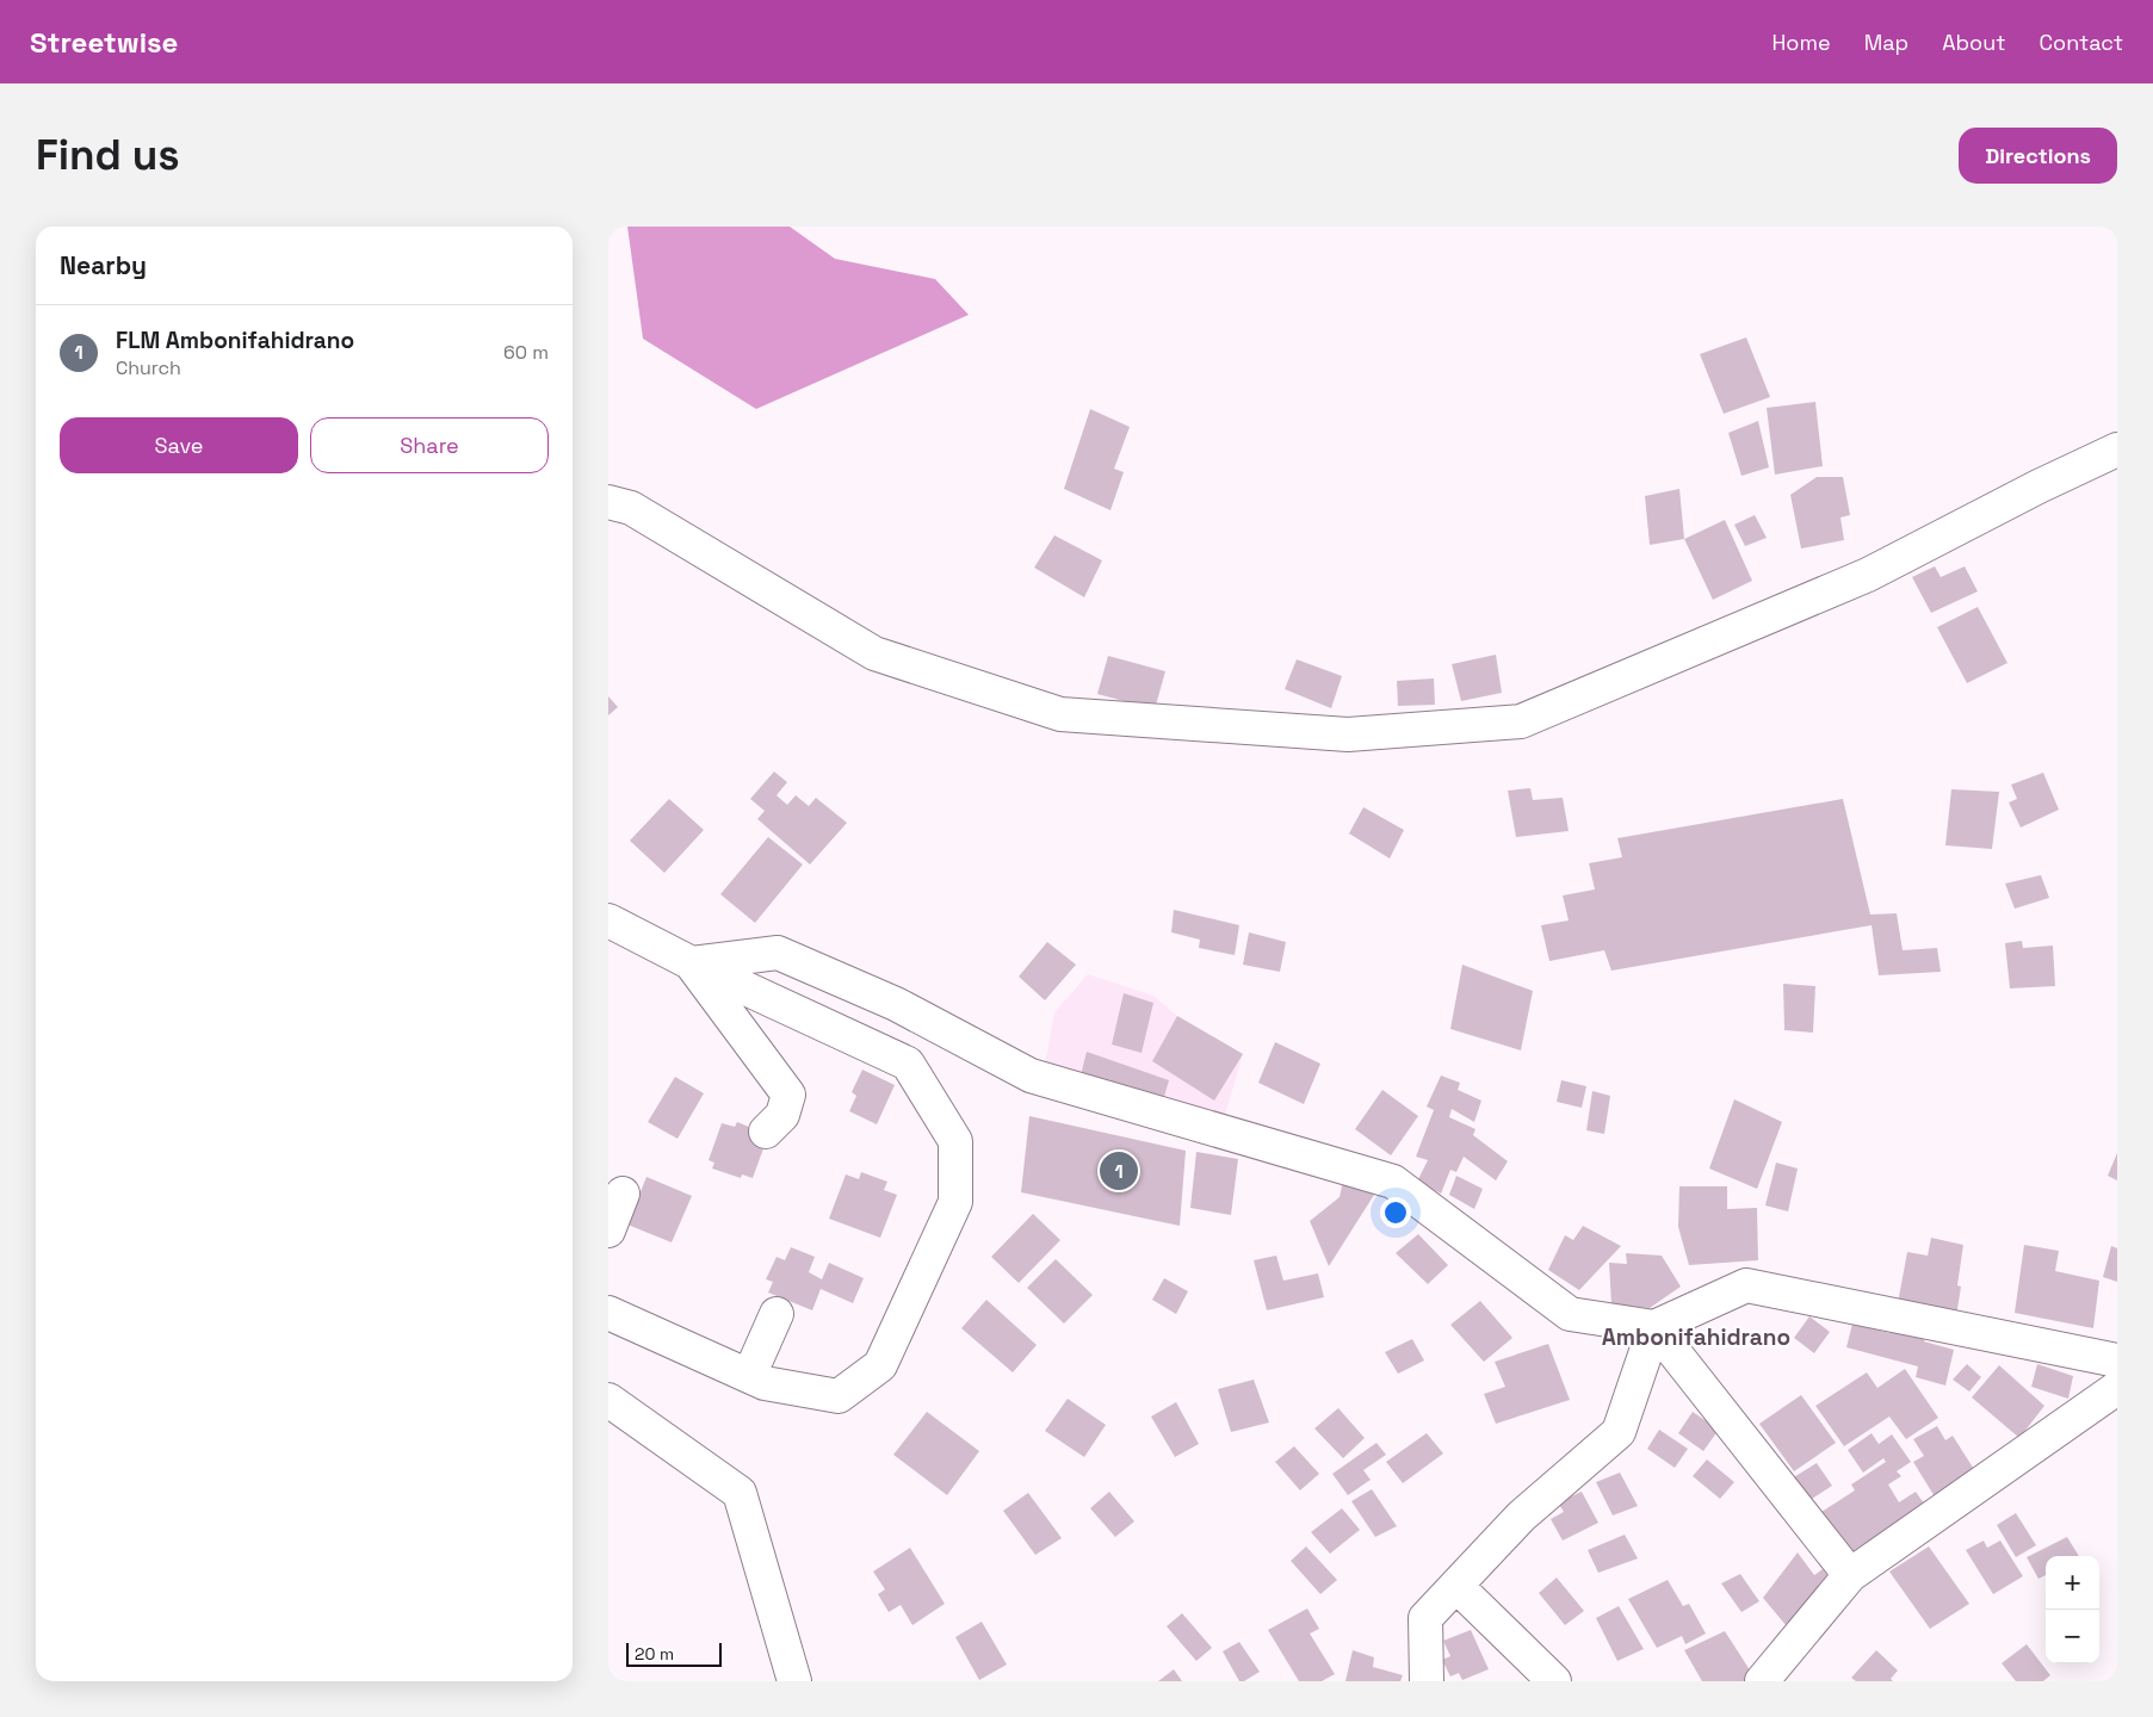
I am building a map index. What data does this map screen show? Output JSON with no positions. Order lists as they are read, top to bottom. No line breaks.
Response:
{"districts":["Ambonifahidrano"],"scale_bar":"20 m","page":{"header":"Streetwise","nav":["Home","Map","About","Contact"],"buttons":["Directions",["Save","Share"]],"title":"Find us","heading":"Nearby","list":[{"mark":"1","name":"FLM Ambonifahidrano","note":"Church","value":"60 m"}],"pins":"1","map_buttons":["+","−"],"scale":"20 m"}}
